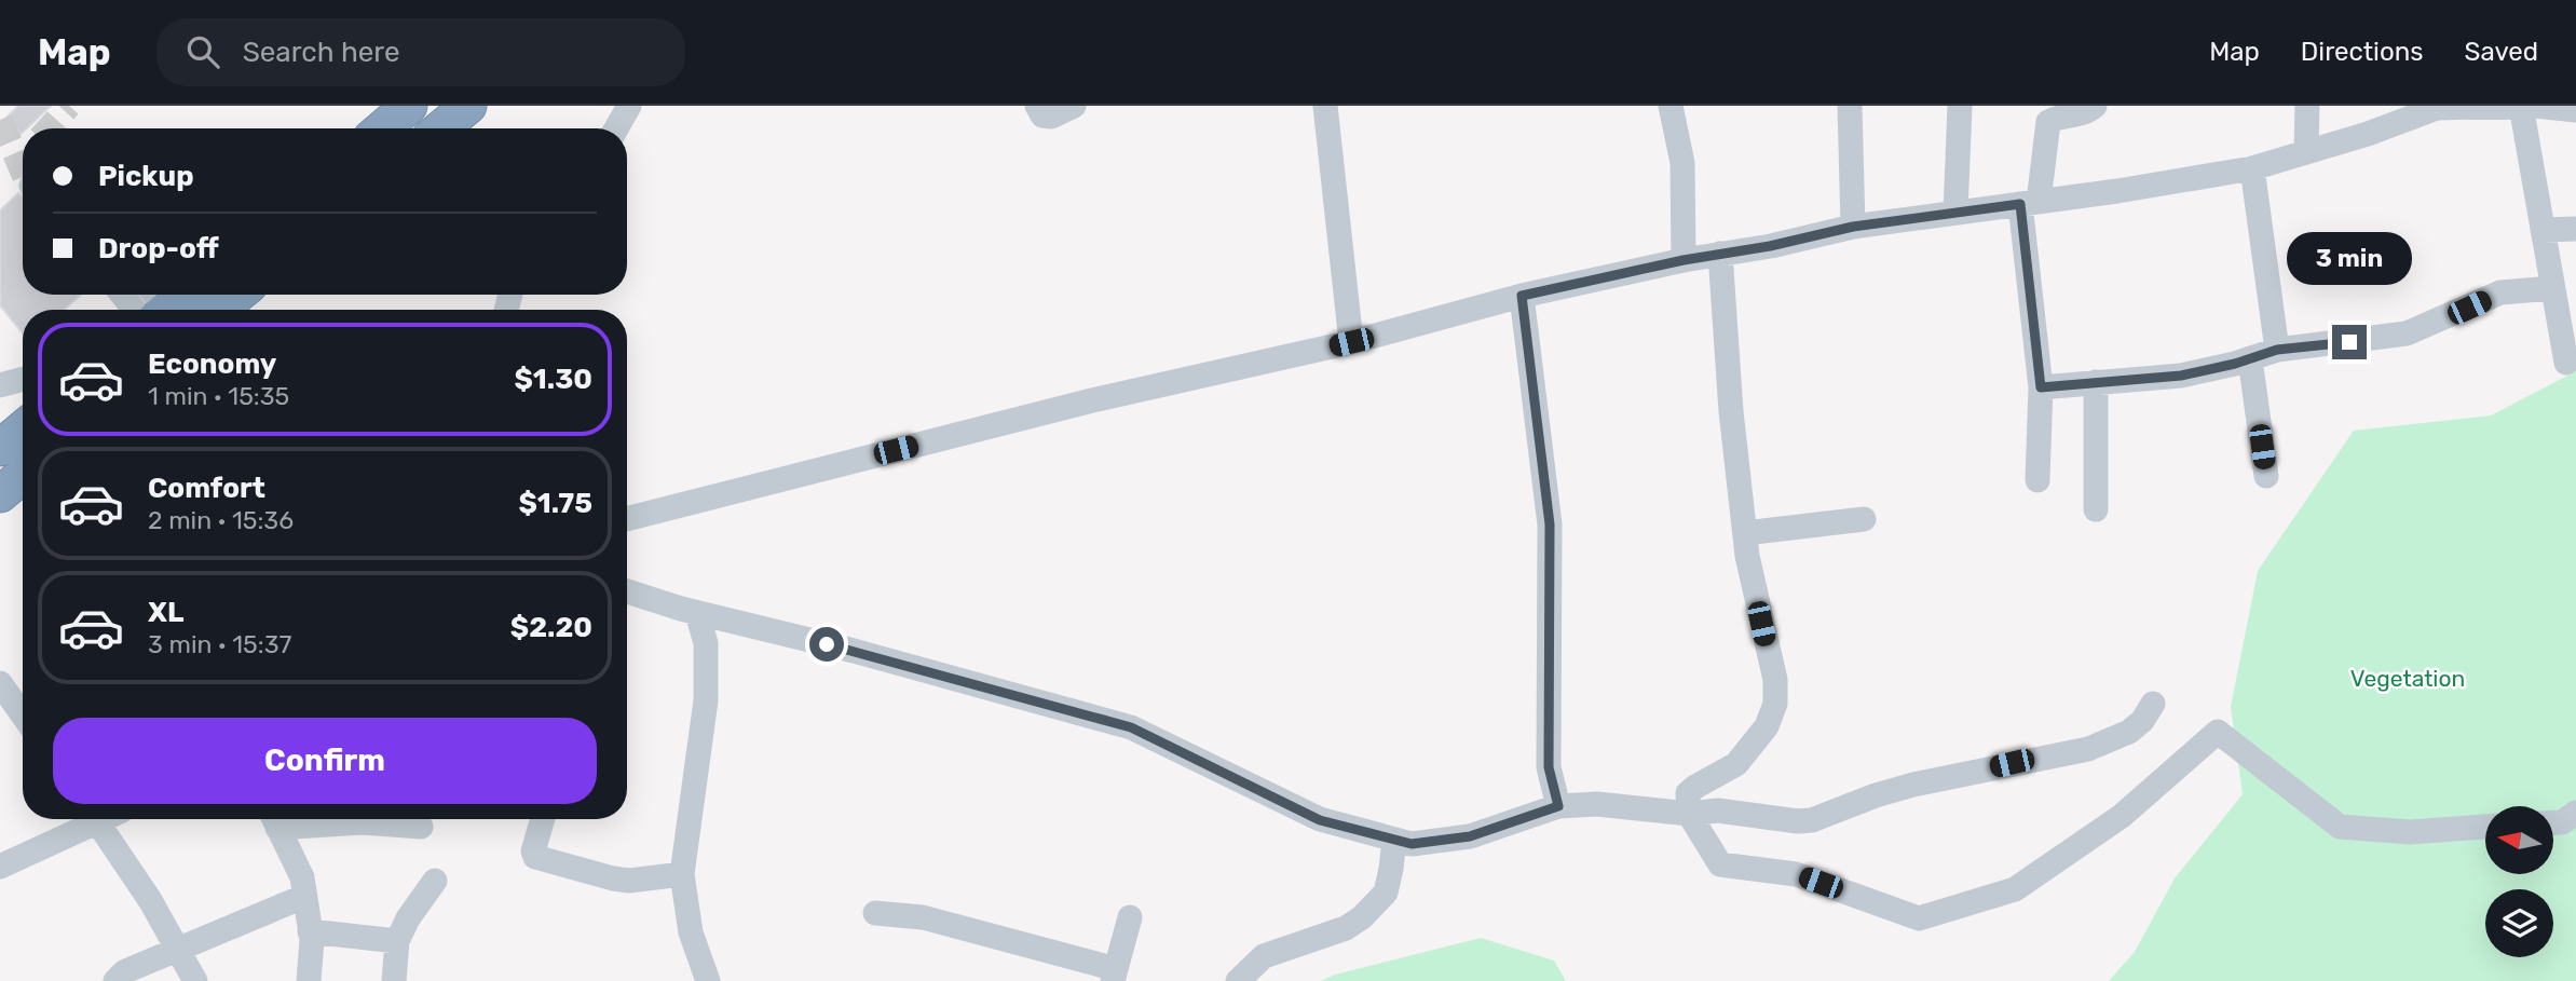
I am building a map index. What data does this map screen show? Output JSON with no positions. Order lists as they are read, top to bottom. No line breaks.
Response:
{"parks":["Vegetation"],"north":"left","page":{"header":"Map","search":"Search here","nav":["Map","Directions","Saved"],"banner":["Pickup","Drop-off"],"bubble":"3 min","list":[{"name":"Economy","note":"1 min · 15:35","value":"$1.30"},{"name":"Comfort","note":"2 min · 15:36","value":"$1.75"},{"name":"XL","note":"3 min · 15:37","value":"$2.20"}],"buttons":"Confirm"}}
